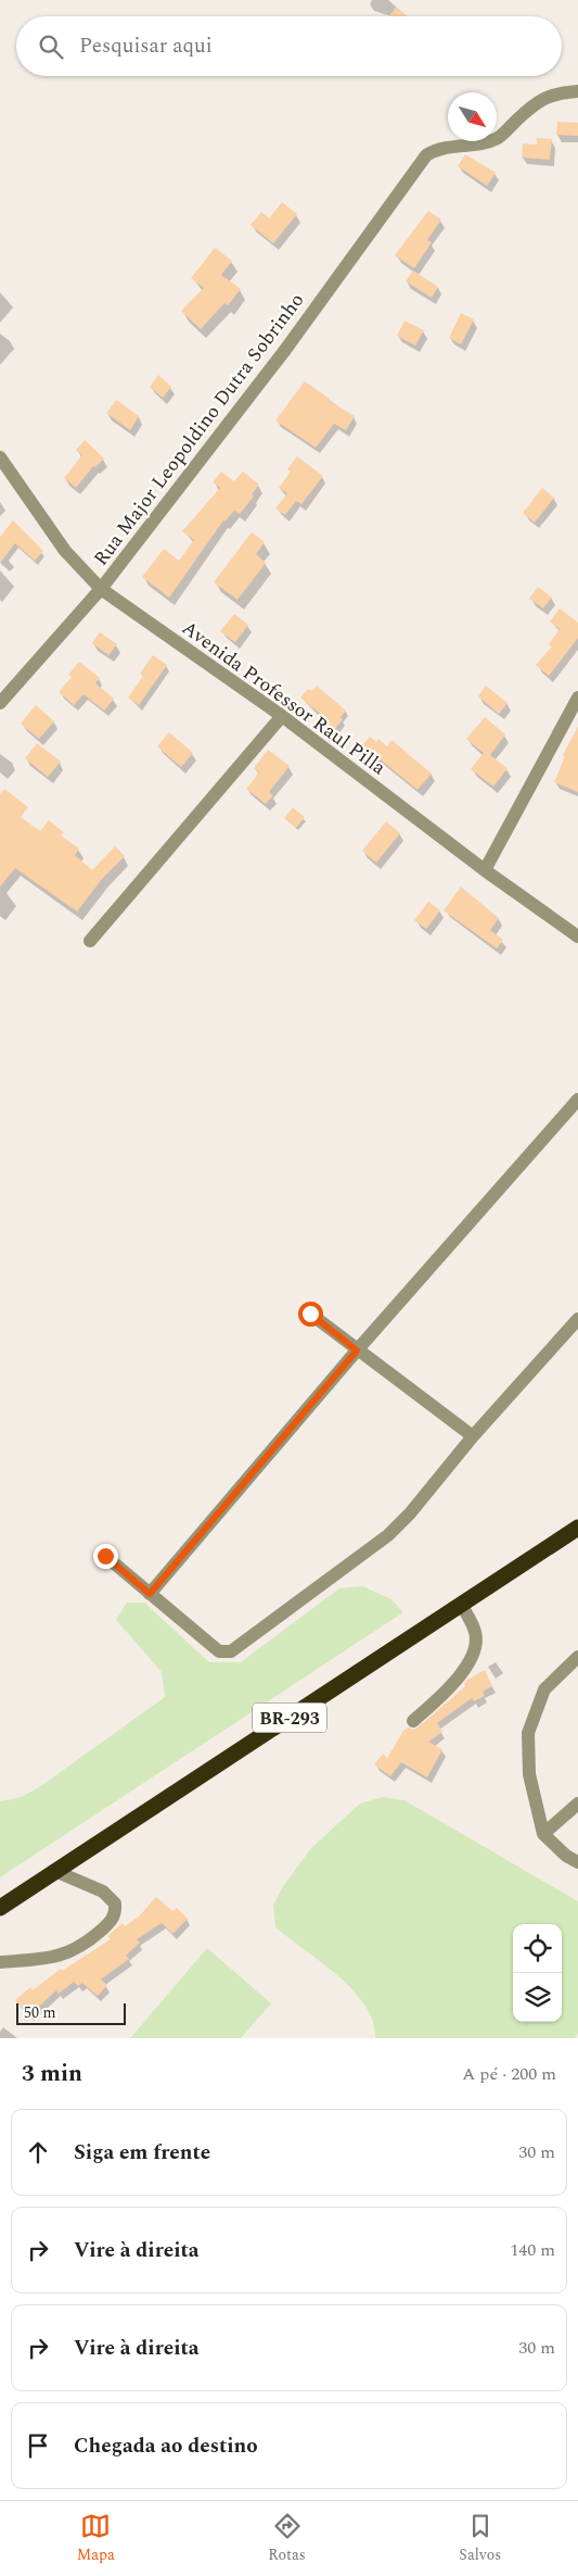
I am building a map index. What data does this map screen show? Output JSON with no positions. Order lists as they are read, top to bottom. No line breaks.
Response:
{"streets":{"highway":["BR-293"],"street":["Rua Major Leopoldino Dutra Sobrinho","Avenida Professor Raul Pilla"]},"crossings":[["Rua Major Leopoldino Dutra Sobrinho","Avenida Professor Raul Pilla"]],"scale_bar":"50 m","north":"bottom right","page":{"search":"Pesquisar aqui","scale":"50 m","heading":["3 min","A pé · 200 m"],"list":[["Siga em frente","30 m"],["Vire à direita","140 m"],["Vire à direita","30 m"],"Chegada ao destino"],"nav":["Mapa","Rotas","Salvos"]}}
